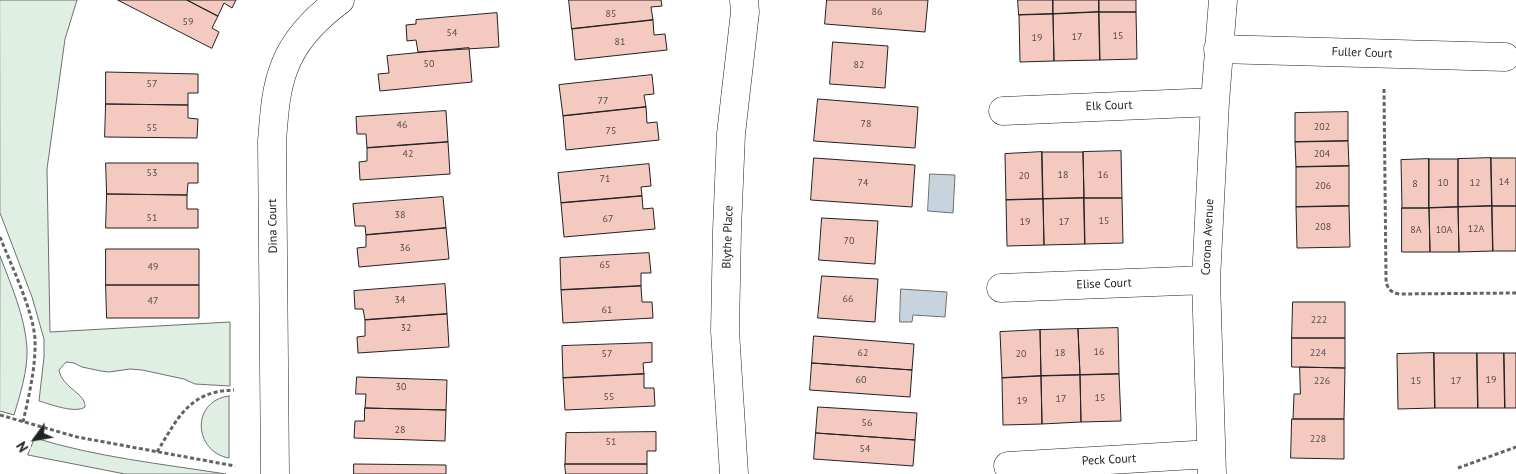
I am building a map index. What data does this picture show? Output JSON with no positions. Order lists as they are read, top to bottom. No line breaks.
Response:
{"streets":{"street":["Fuller Court","Elk Court","Dina Court","Blythe Place","Corona Avenue","Elise Court","Peck Court"]},"crossings":[["Fuller Court","Corona Avenue"],["Elk Court","Corona Avenue"],["Corona Avenue","Elise Court"],["Corona Avenue","Peck Court"]],"house_numbers":["86","85","59","54","15","17","19","81","50","82","57","77","78","46","202","55","75","42","204","53","18","16","20","71","14","74","10","12","8","206","38","51","67","15","19","17","208","12A","8A","10A","70","36","65","49","66","34","47","61","222","32","16","62","18","224","57","20","60","19","226","15","17","30","55","15","17","19","56","28","228","51","54"],"north":"bottom left"}
